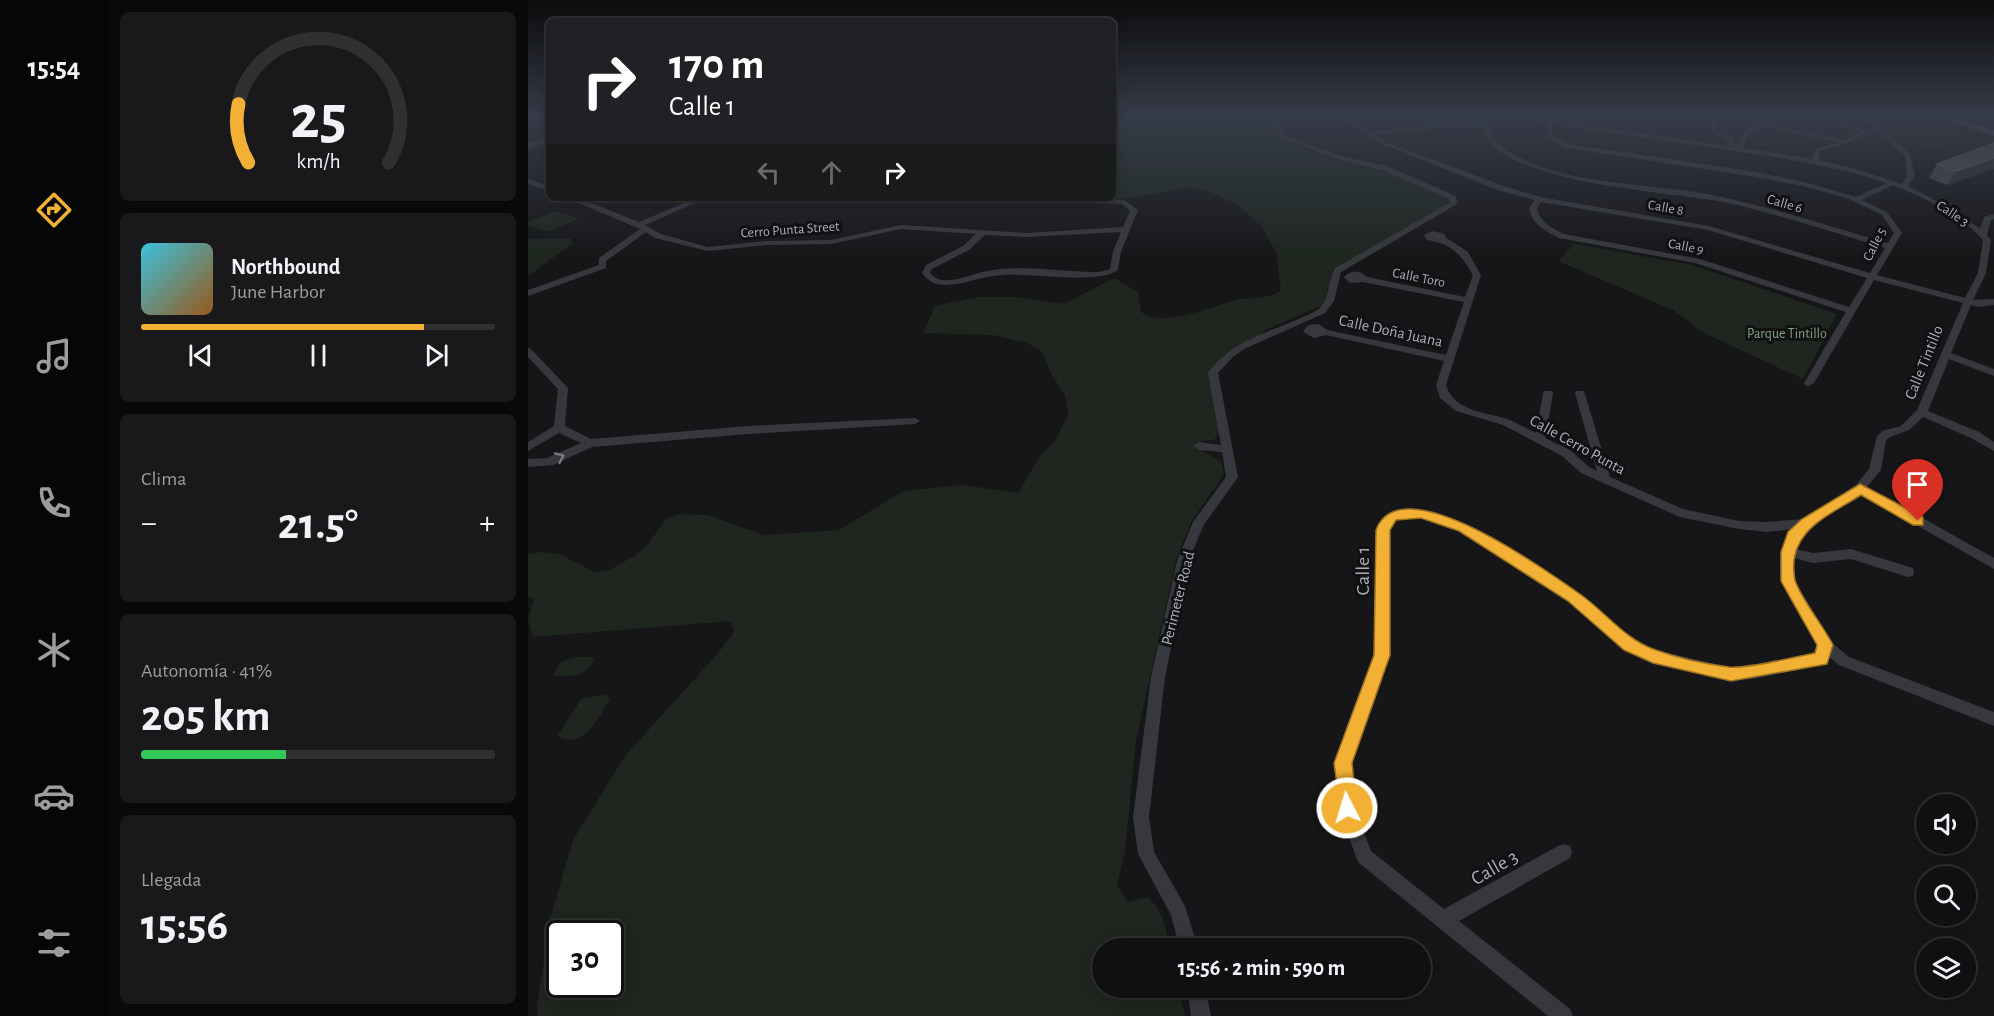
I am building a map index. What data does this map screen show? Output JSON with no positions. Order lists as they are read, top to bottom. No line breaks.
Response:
{"streets":{"street":["Calle 6","Calle 8","Calle 3","Cerro Punta Street","Calle 5","Calle 9","Calle Toro","Calle Doña Juana","Calle Tintillo","Calle Cerro Punta","Calle 1","Perimeter Road"]},"crossings":[["Calle 6","Calle 5"],["Calle 8","Calle 5"],["Calle 8","Calle 9"],["Calle 8","Calle Tintillo"],["Calle 3","Calle Tintillo"],["Calle 3","Calle 1"],["Calle 5","Calle 9"],["Calle Toro","Calle Cerro Punta"],["Calle Doña Juana","Calle Cerro Punta"],["Calle Tintillo","Calle Cerro Punta"]],"parks":["Parque Tintillo"],"page":{"tabs":"15:54","turn":["170 m","Calle 1"],"song":["Northbound","June Harbor"],"tile":["Clima",["Autonomía · 41%","205 km"],["Llegada","15:56"]],"heat":["−","21.5°","+"],"limit":"30","trip":"15:56 · 2 min · 590 m","gauge":["25","km/h"]}}
